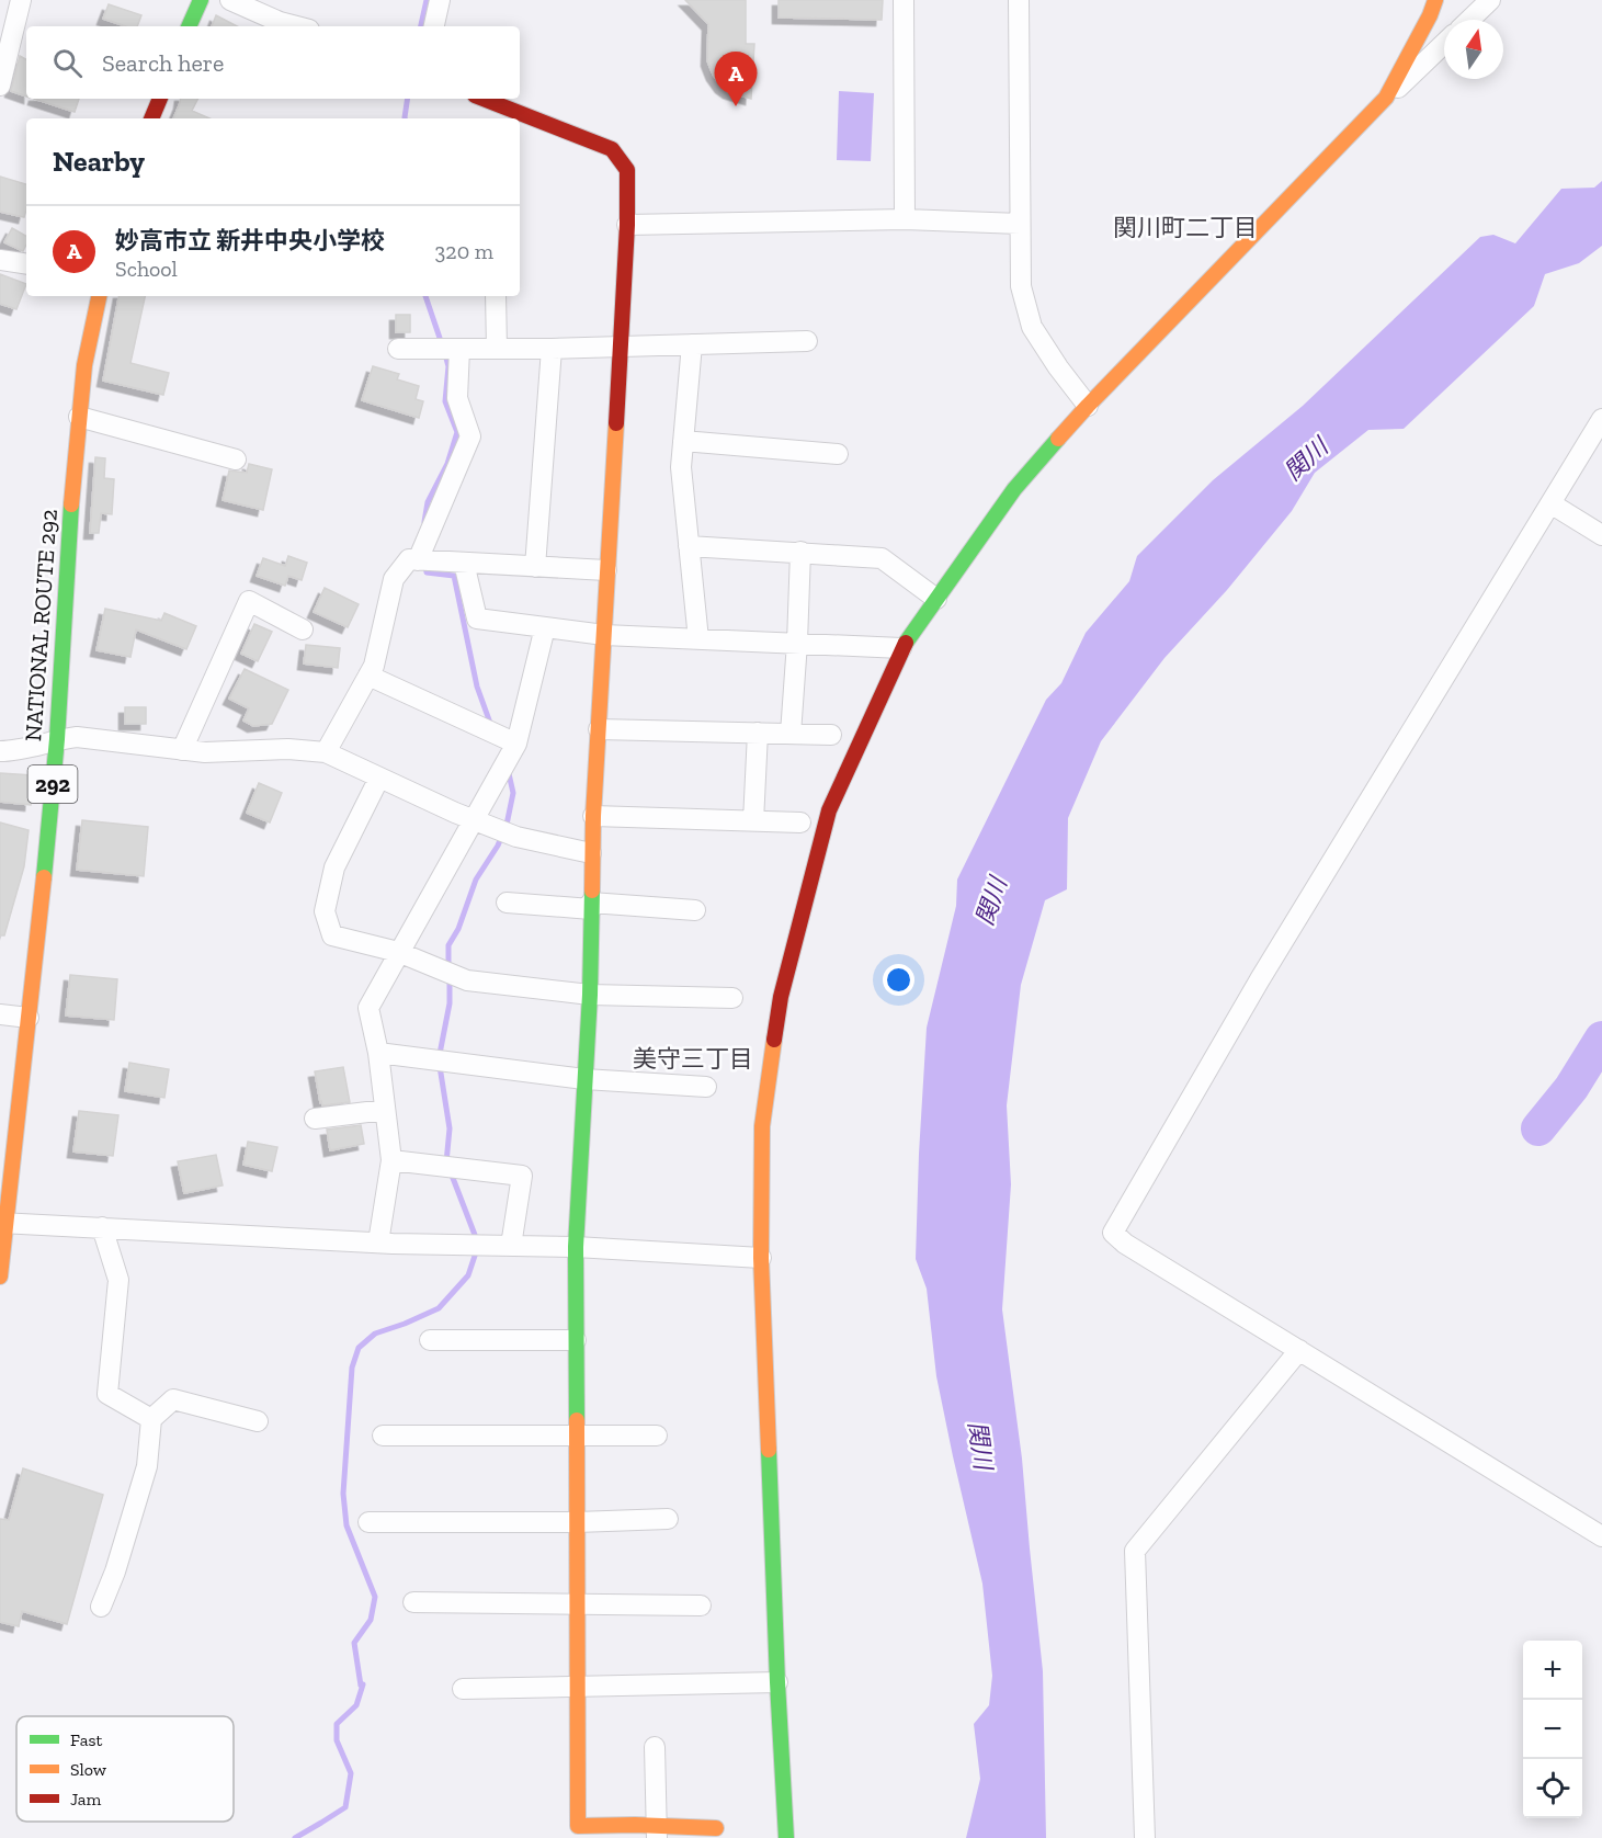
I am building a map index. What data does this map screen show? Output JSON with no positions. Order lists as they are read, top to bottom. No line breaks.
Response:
{"streets":{"main road":["NATIONAL ROUTE 292","292"]},"districts":["関川町二丁目","美守三丁目"],"water":["関川"],"legend":["Fast","Slow","Jam"],"north":"top","page":{"search":"Search here","pins":"A","heading":"Nearby","list":[{"mark":"A","name":"妙高市立 新井中央小学校","note":"School","value":"320 m"}],"map_buttons":["+","−"]}}
